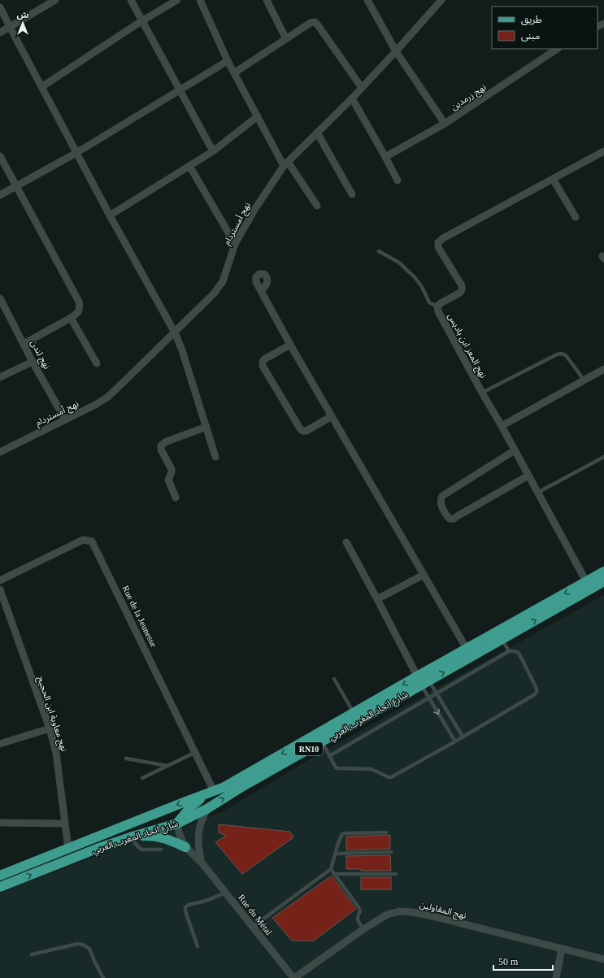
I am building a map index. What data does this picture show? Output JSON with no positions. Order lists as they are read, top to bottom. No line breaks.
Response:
{"streets":{"main road":["شارع اتحاد المغرب العربي","RN10"],"street":["نهج زرمدين","نهج أمستردام","نهج المعز ابن باديس","نهج لندن","Rue de la Jeunesse","نهج معاوية ابن الحجيج","نهج المقاولين","Rue du Métal"]},"crossings":[["نهج أمستردام","نهج لندن"],["نهج المعز ابن باديس","شارع اتحاد المغرب العربي"],["Rue de la Jeunesse","شارع اتحاد المغرب العربي"],["نهج معاوية ابن الحجيج","شارع اتحاد المغرب العربي"],["شارع اتحاد المغرب العربي","Rue du Métal"],["نهج المقاولين","Rue du Métal"]],"legend":["طريق","مبنى"],"scale_bar":"50 m","north":"top"}
